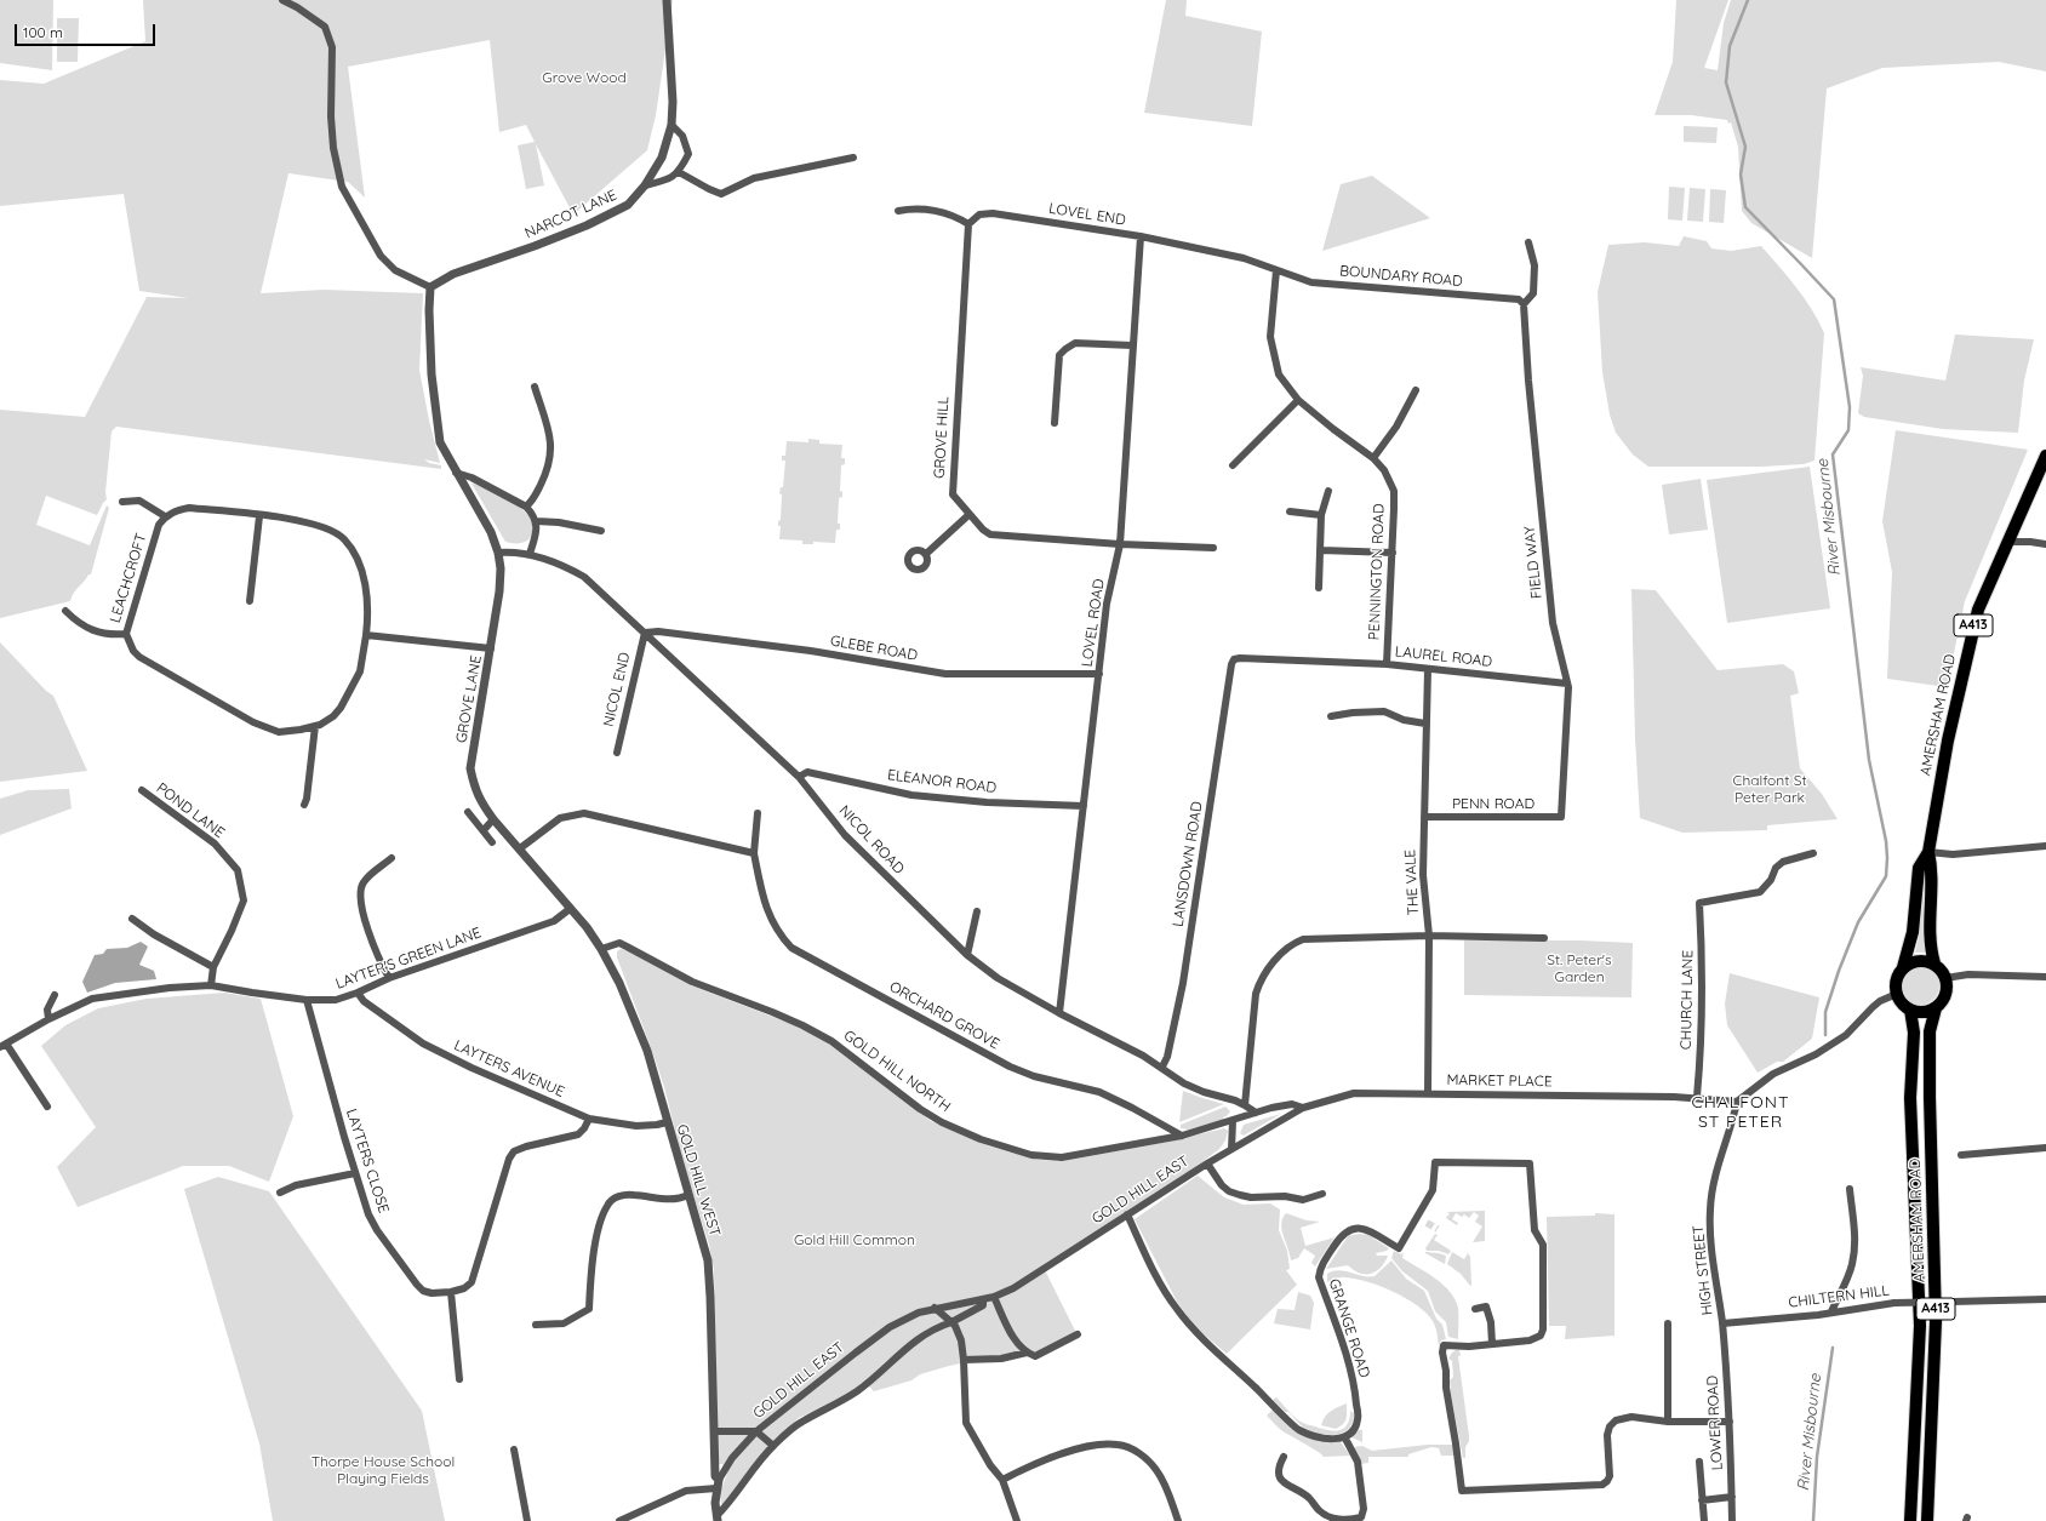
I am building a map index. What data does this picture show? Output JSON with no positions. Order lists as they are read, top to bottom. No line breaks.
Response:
{"streets":{"highway":["A413","AMERSHAM ROAD"],"street":["NARCOT LANE","LOVEL END","BOUNDARY ROAD","GROVE HILL","FIELD WAY","PENNINGTON ROAD","LEACHCROFT","LOVEL ROAD","GLEBE ROAD","LAUREL ROAD","NICOL END","GROVE LANE","ELEANOR ROAD","PENN ROAD","POND LANE","NICOL ROAD","LANSDOWN ROAD","THE VALE","LAYTER'S GREEN LANE","CHURCH LANE","ORCHARD GROVE","LAYTERS AVENUE","GOLD HILL NORTH","MARKET PLACE","LAYTERS CLOSE","GOLD HILL WEST","GOLD HILL EAST","HIGH STREET","CHILTERN HILL","GRANGE ROAD","LOWER ROAD"]},"crossings":[["NARCOT LANE","GROVE LANE"],["LOVEL END","BOUNDARY ROAD"],["LOVEL END","GROVE HILL"],["LOVEL END","PENNINGTON ROAD"],["LOVEL END","LOVEL ROAD"],["BOUNDARY ROAD","FIELD WAY"],["BOUNDARY ROAD","PENNINGTON ROAD"],["GROVE HILL","LOVEL ROAD"],["FIELD WAY","LAUREL ROAD"],["FIELD WAY","PENN ROAD"],["PENNINGTON ROAD","LAUREL ROAD"],["LOVEL ROAD","GLEBE ROAD"],["LOVEL ROAD","ELEANOR ROAD"],["LOVEL ROAD","NICOL ROAD"],["A413","AMERSHAM ROAD"],["GLEBE ROAD","NICOL END"],["GLEBE ROAD","NICOL ROAD"],["LAUREL ROAD","LANSDOWN ROAD"],["LAUREL ROAD","THE VALE"],["NICOL END","NICOL ROAD"],["GROVE LANE","NICOL ROAD"],["GROVE LANE","LAYTER'S GREEN LANE"],["GROVE LANE","GOLD HILL WEST"],["ELEANOR ROAD","NICOL ROAD"],["PENN ROAD","THE VALE"],["POND LANE","LAYTER'S GREEN LANE"],["NICOL ROAD","LANSDOWN ROAD"],["NICOL ROAD","GOLD HILL NORTH"],["THE VALE","MARKET PLACE"],["LAYTER'S GREEN LANE","LAYTERS AVENUE"],["LAYTER'S GREEN LANE","LAYTERS CLOSE"],["LAYTER'S GREEN LANE","GOLD HILL WEST"],["CHURCH LANE","MARKET PLACE"],["ORCHARD GROVE","GOLD HILL NORTH"],["LAYTERS AVENUE","LAYTERS CLOSE"],["LAYTERS AVENUE","GOLD HILL WEST"],["GOLD HILL NORTH","MARKET PLACE"],["GOLD HILL NORTH","GOLD HILL WEST"],["GOLD HILL NORTH","GOLD HILL EAST"],["MARKET PLACE","GOLD HILL EAST"],["GOLD HILL WEST","GOLD HILL EAST"],["HIGH STREET","CHILTERN HILL"],["HIGH STREET","LOWER ROAD"],["CHILTERN HILL","LOWER ROAD"],["GRANGE ROAD","LOWER ROAD"]],"districts":["CHALFONT ST PETER"],"water":["River Misbourne"],"parks":["Grove Wood","Chalfont St Peter Park","St. Peter's Garden","Gold Hill Common","Thorpe House School Playing Fields"],"scale_bar":"100 m"}
